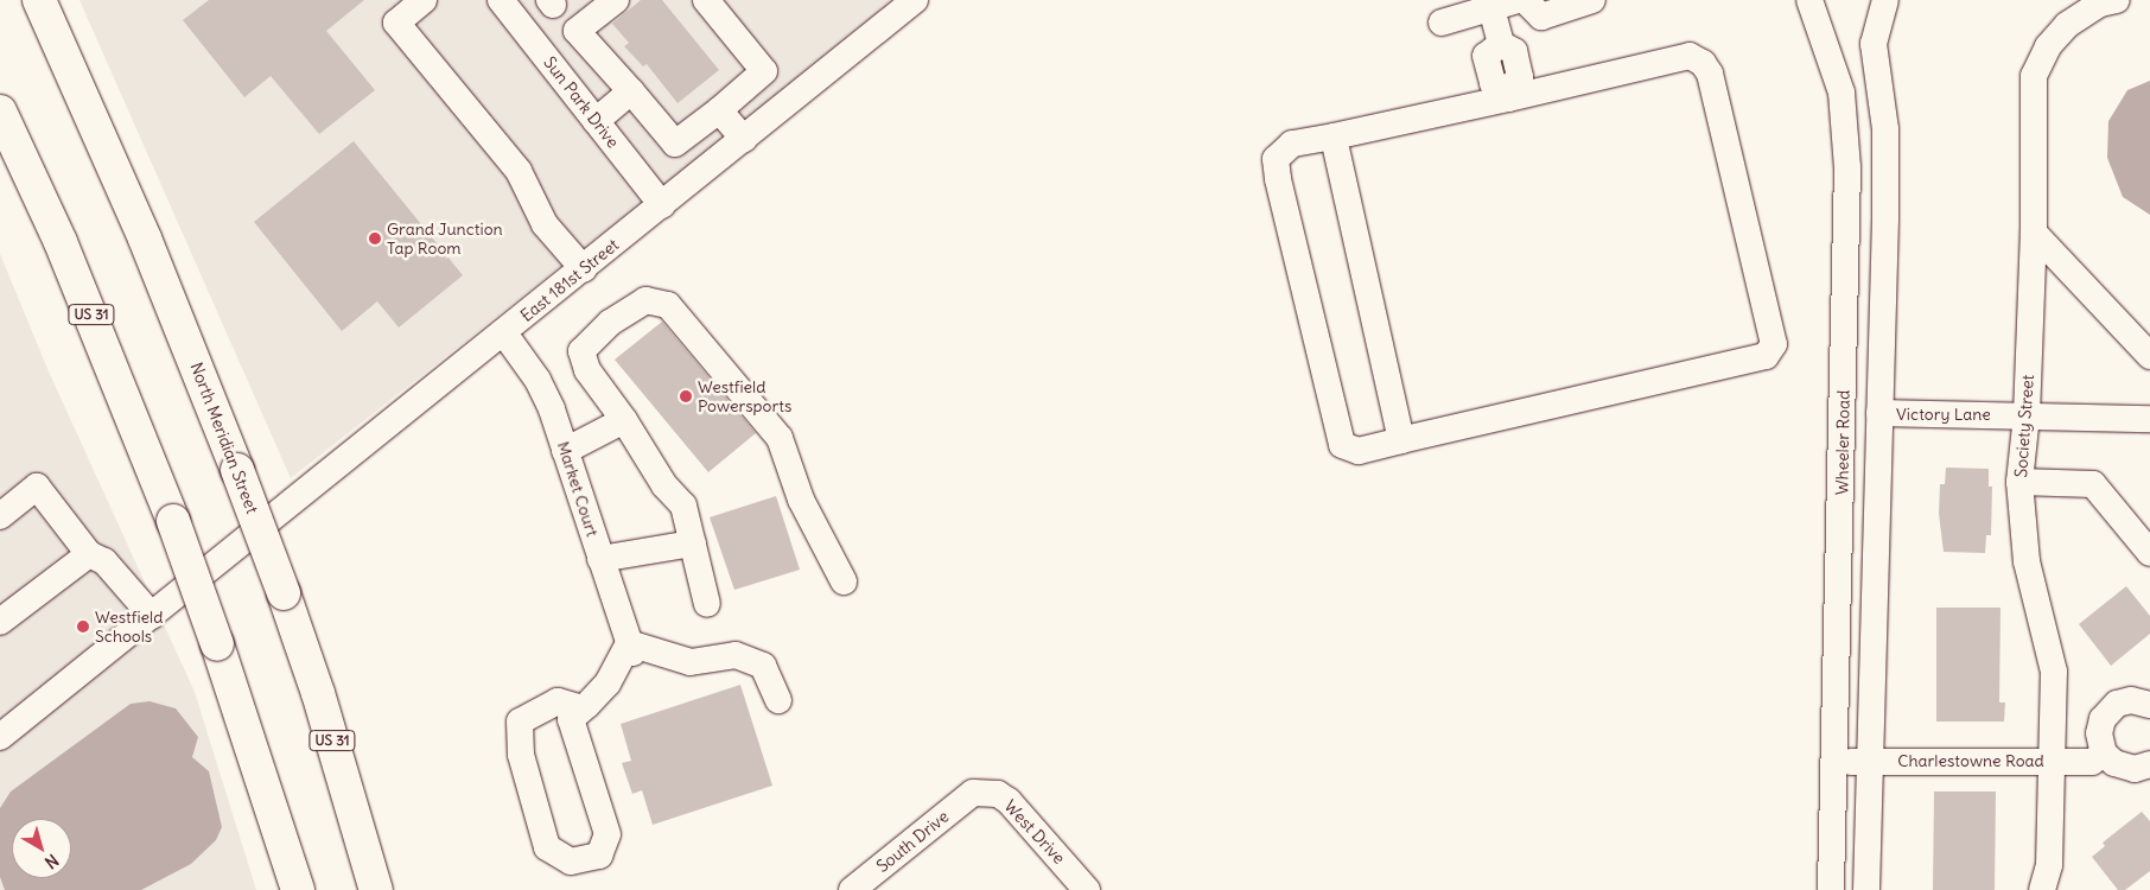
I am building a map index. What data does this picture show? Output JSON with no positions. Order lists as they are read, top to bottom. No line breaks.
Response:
{"streets":{"highway":["US 31","North Meridian Street"],"street":["Sun Park Drive","East 181st Street","Victory Lane","Society Street","Wheeler Road","Market Court","Charlestowne Road","West Drive","South Drive"]},"crossings":[["Sun Park Drive","East 181st Street"],["East 181st Street","Market Court"],["Victory Lane","Society Street"],["Society Street","Charlestowne Road"],["Wheeler Road","Charlestowne Road"],["West Drive","South Drive"]],"places":["Grand Junction Tap Room","Westfield Powersports","Westfield Schools"],"north":"bottom right"}
